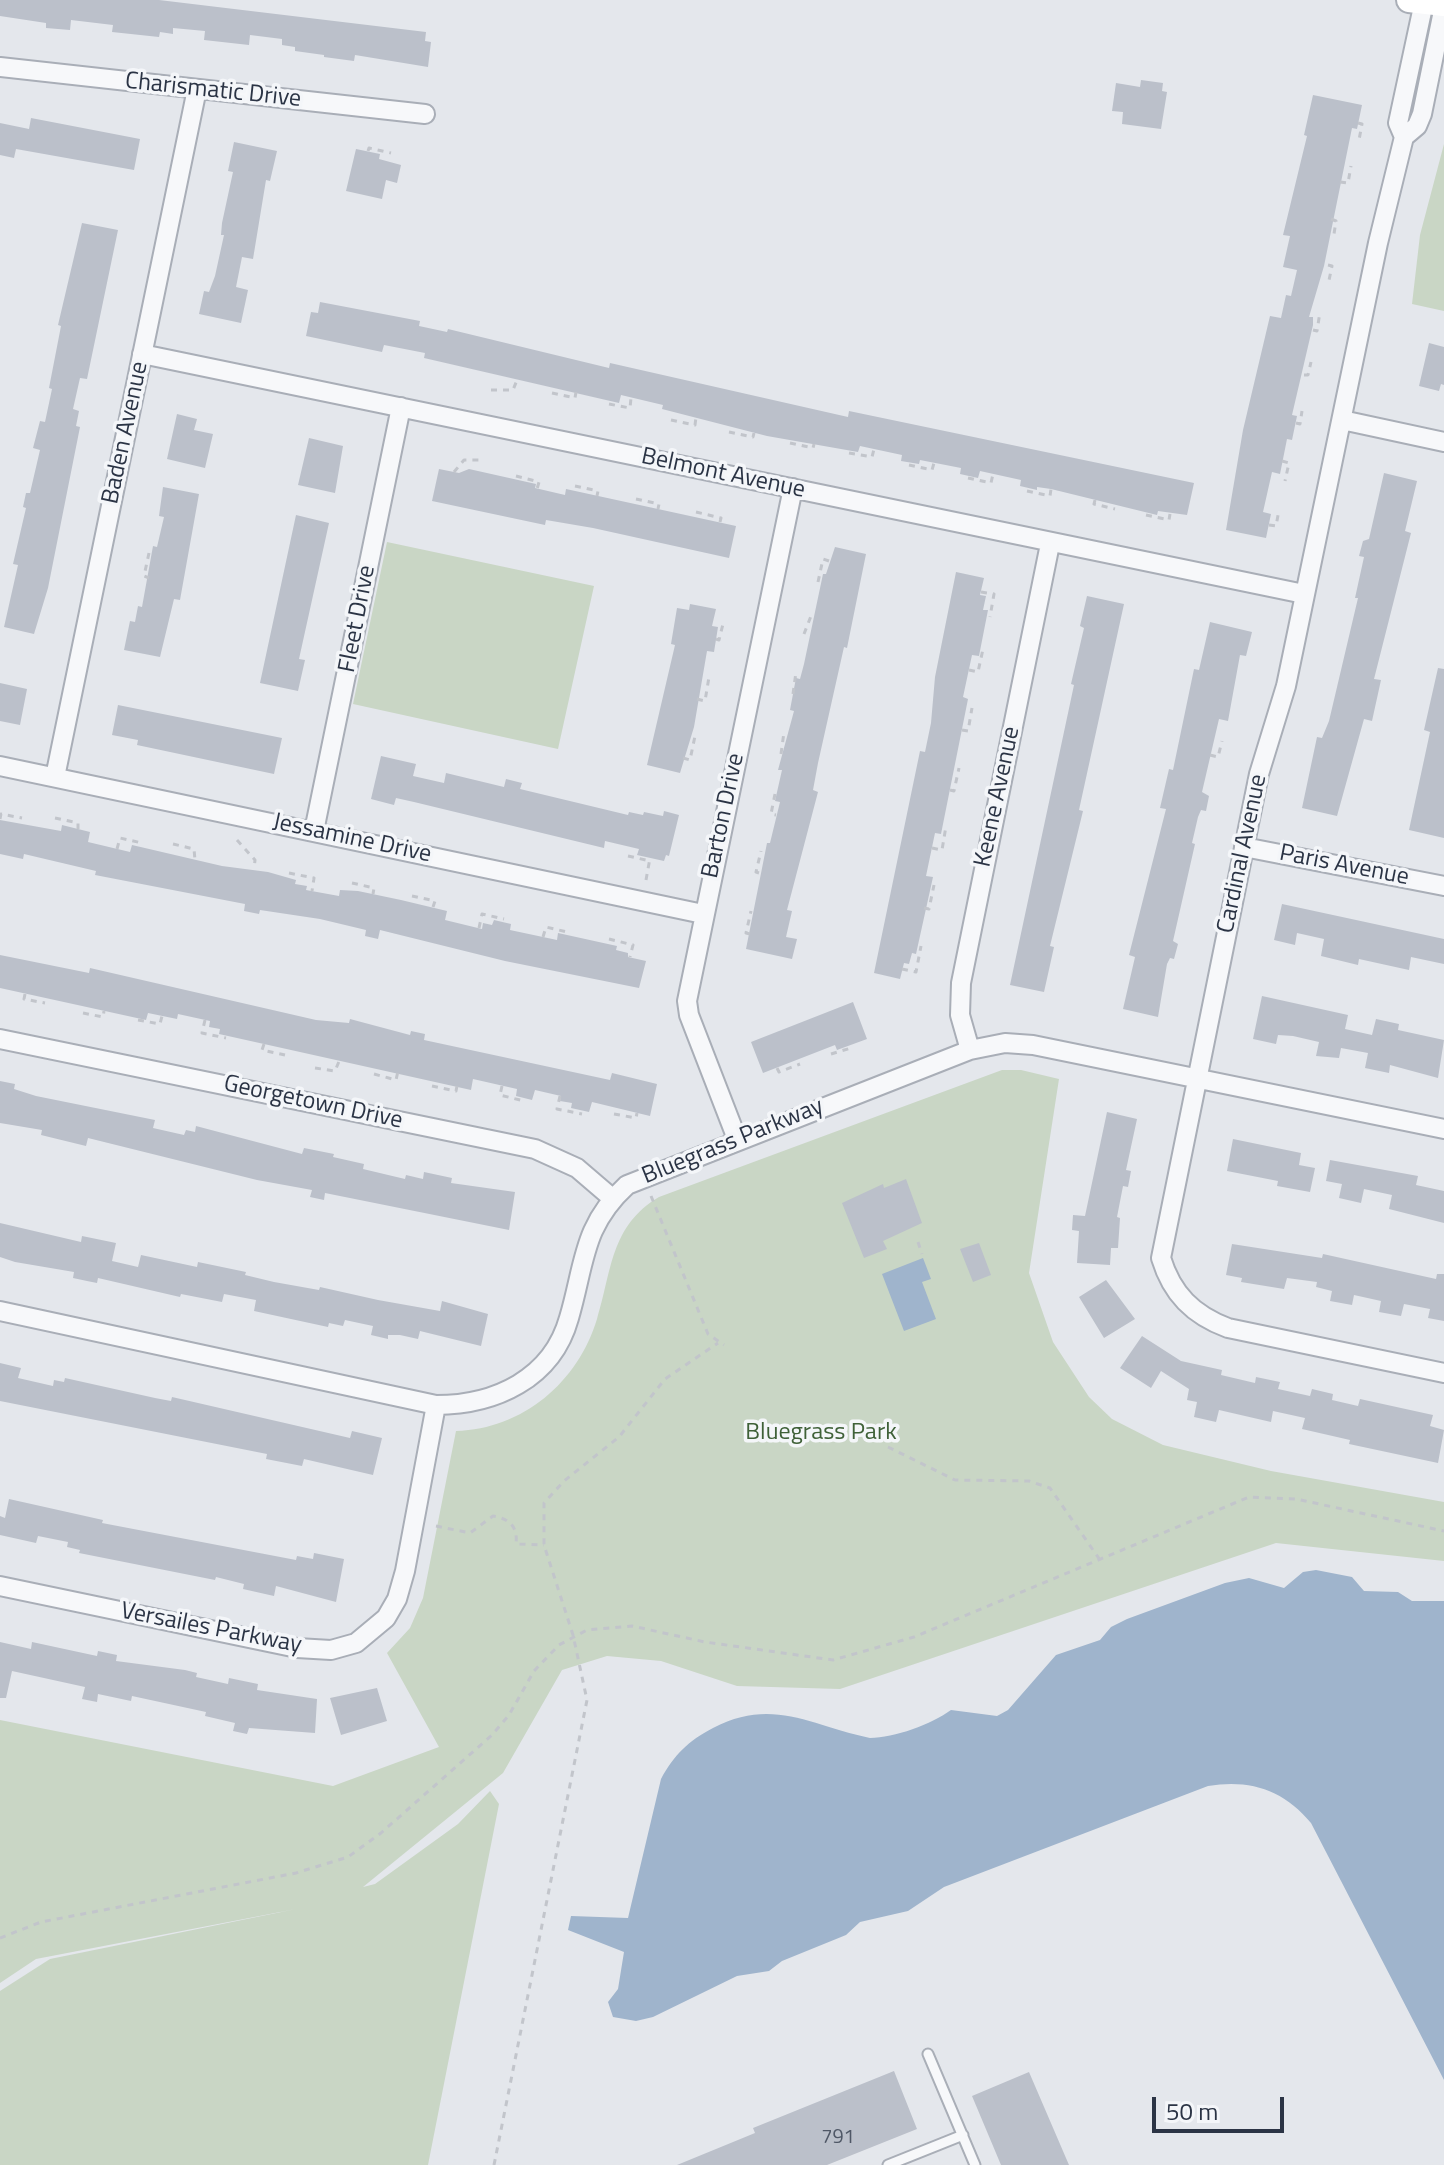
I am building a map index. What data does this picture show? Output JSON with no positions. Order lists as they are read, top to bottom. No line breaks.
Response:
{"streets":{"street":["Charismatic Drive","Baden Avenue","Belmont Avenue","Fleet Drive","Keene Avenue","Barton Drive","Jessamine Drive","Cardinal Avenue","Paris Avenue","Georgetown Drive","Bluegrass Parkway","Versailes Parkway"]},"crossings":[["Charismatic Drive","Baden Avenue"],["Baden Avenue","Belmont Avenue"],["Baden Avenue","Jessamine Drive"],["Belmont Avenue","Fleet Drive"],["Belmont Avenue","Keene Avenue"],["Belmont Avenue","Barton Drive"],["Belmont Avenue","Cardinal Avenue"],["Fleet Drive","Jessamine Drive"],["Keene Avenue","Bluegrass Parkway"],["Barton Drive","Jessamine Drive"],["Barton Drive","Bluegrass Parkway"],["Cardinal Avenue","Paris Avenue"],["Cardinal Avenue","Bluegrass Parkway"],["Georgetown Drive","Bluegrass Parkway"],["Bluegrass Parkway","Versailes Parkway"]],"parks":["Bluegrass Park"],"house_numbers":["791"],"scale_bar":"50 m"}
